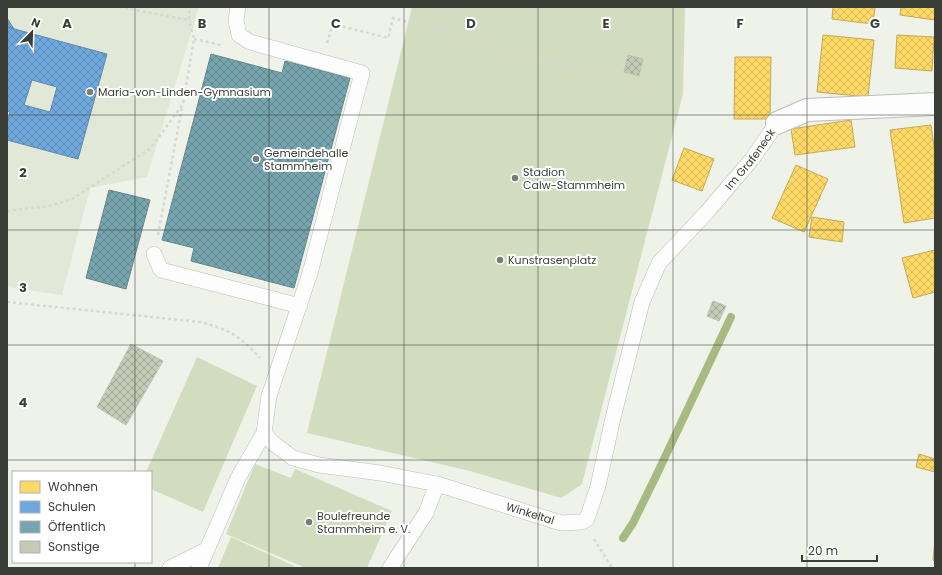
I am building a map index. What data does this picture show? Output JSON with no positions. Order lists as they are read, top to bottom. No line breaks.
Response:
{"streets":{"street":["Im Grafeneck"],"lane":["Winkeltal"]},"crossings":[["Im Grafeneck","Winkeltal"]],"places":["Maria-von-Linden-Gymnasium","Gemeindehalle Stammheim","Stadion Calw-Stammheim","Kunstrasenplatz","Boulefreunde Stammheim e. V."],"legend":["Wohnen","Schulen","Öffentlich","Sonstige"],"scale_bar":"20 m","north":"top right","grid":{"columns":["A","B","C","D","E","F","G"],"rows":["2","3","4"]}}
